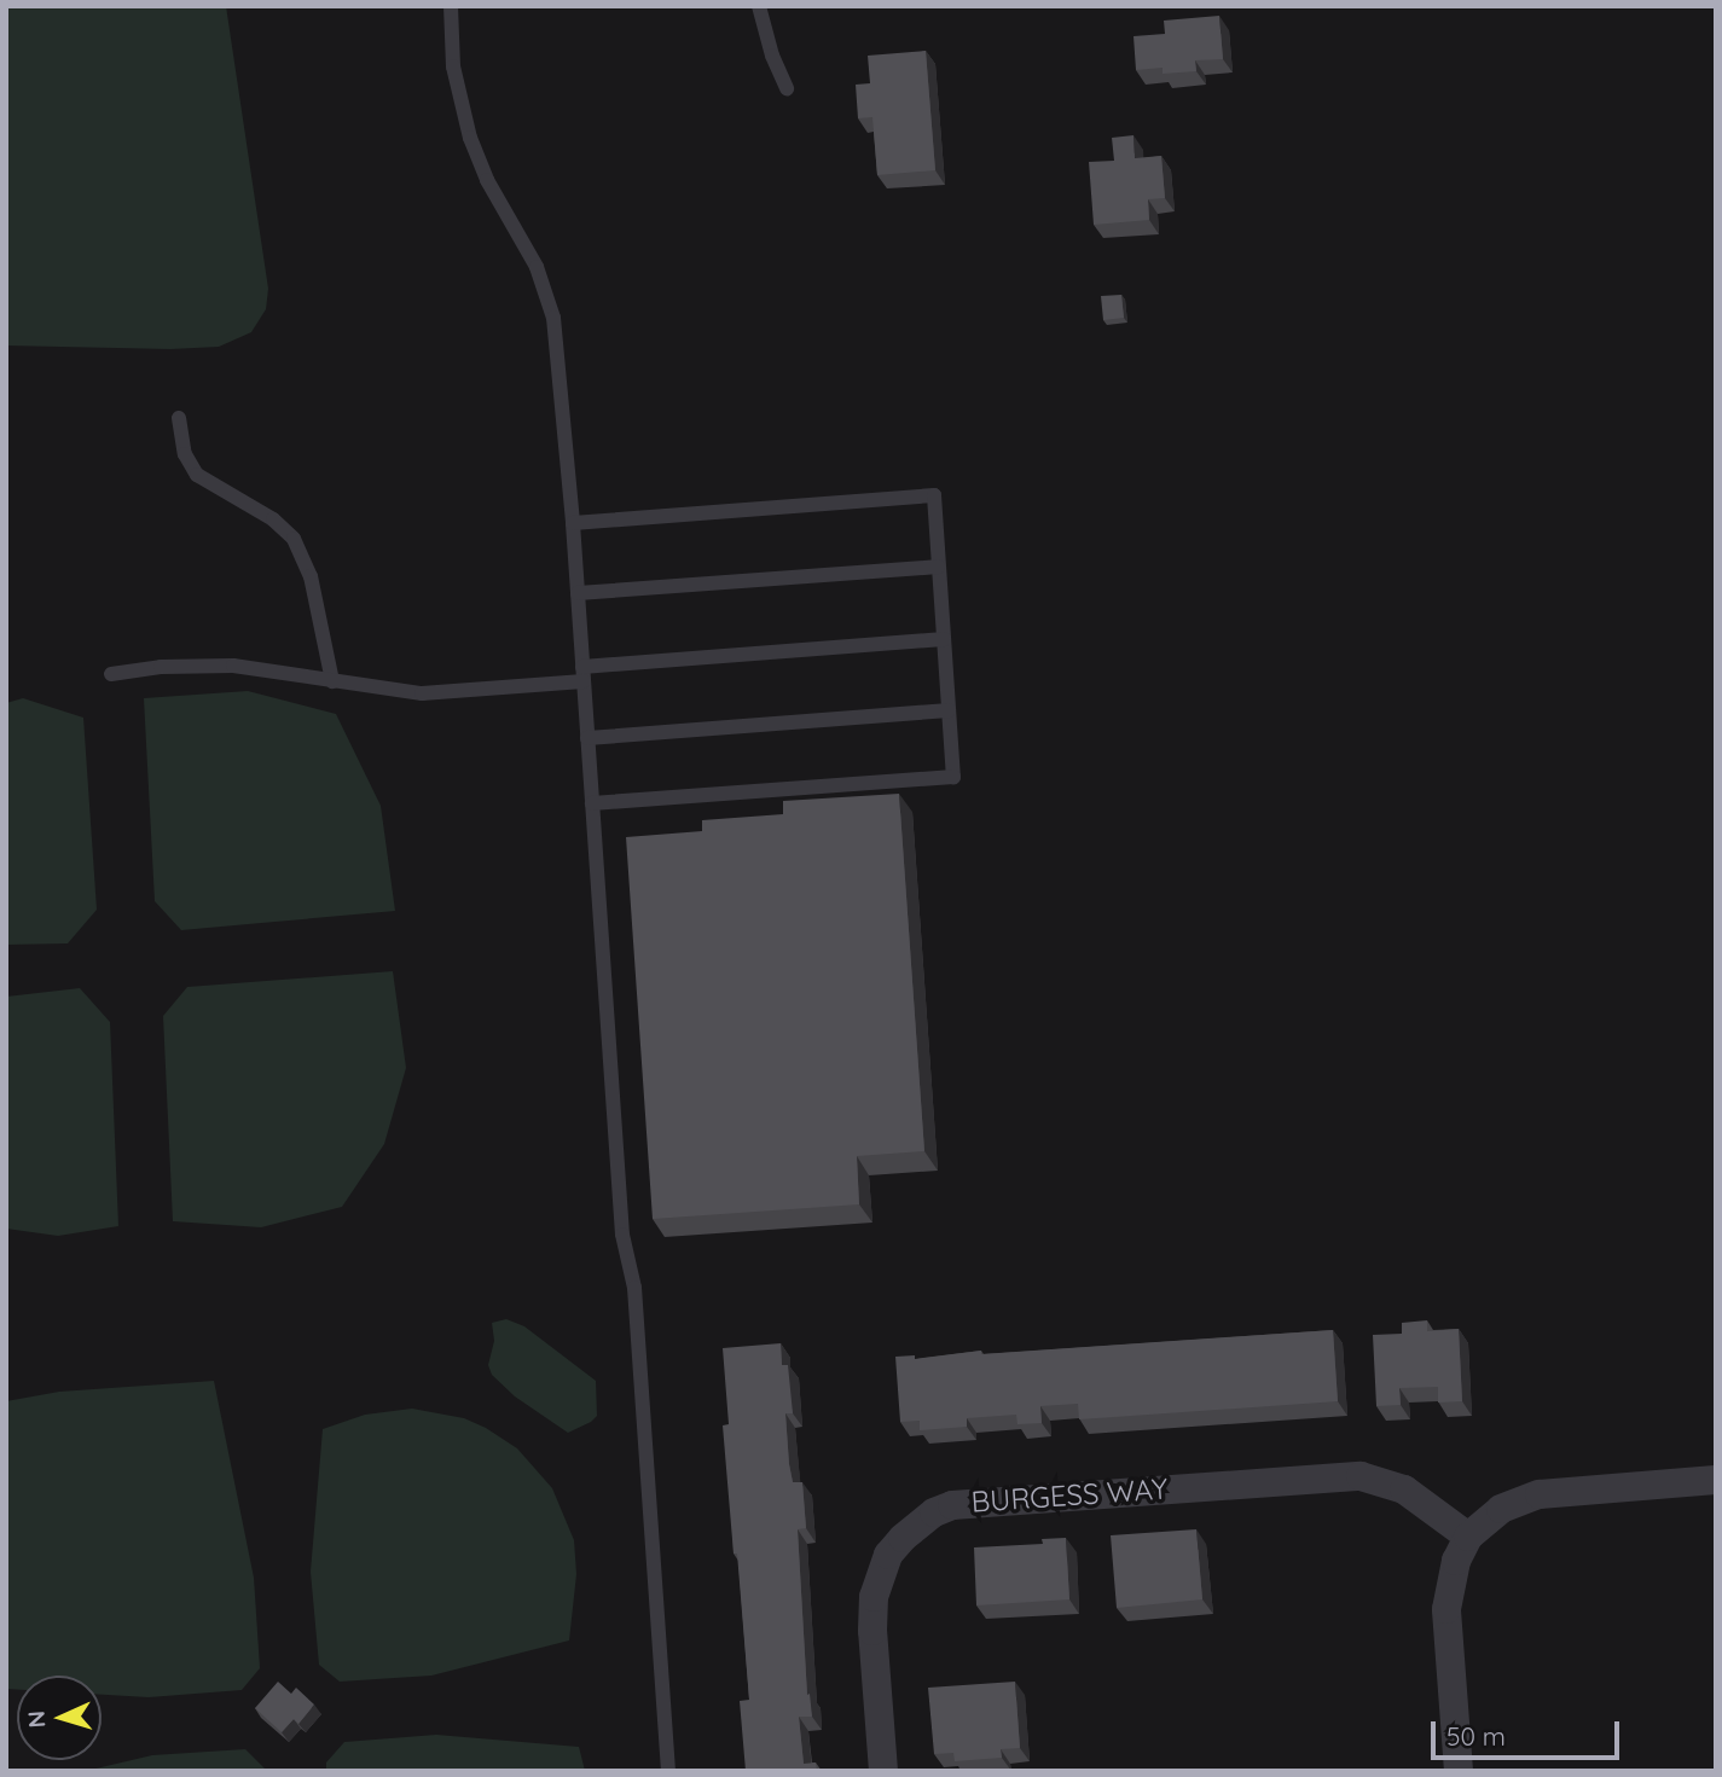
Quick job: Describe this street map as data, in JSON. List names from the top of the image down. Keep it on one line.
{"streets":{"street":["BURGESS WAY"]},"scale_bar":"50 m","north":"left"}
